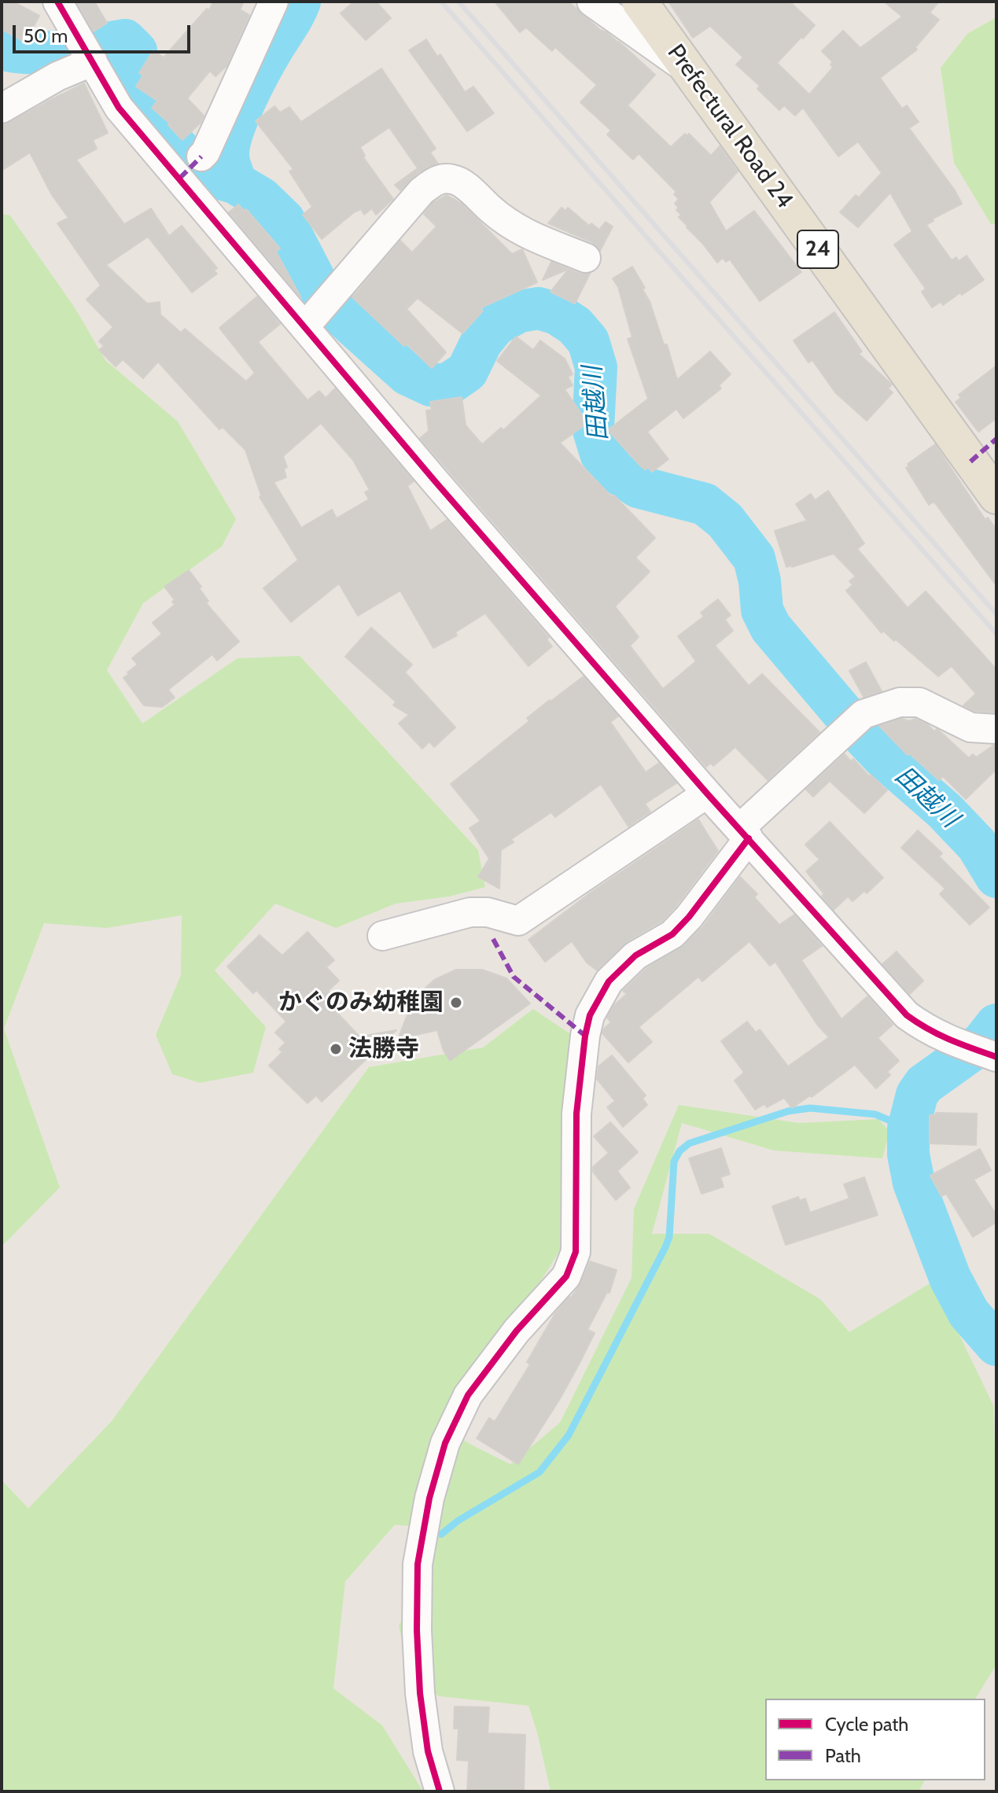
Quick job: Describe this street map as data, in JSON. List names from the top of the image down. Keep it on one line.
{"streets":{"main road":["Prefectural Road 24","24"]},"water":["田越川"],"places":["かぐのみ幼稚園","法勝寺"],"legend":["Cycle path","Path"],"scale_bar":"50 m"}
